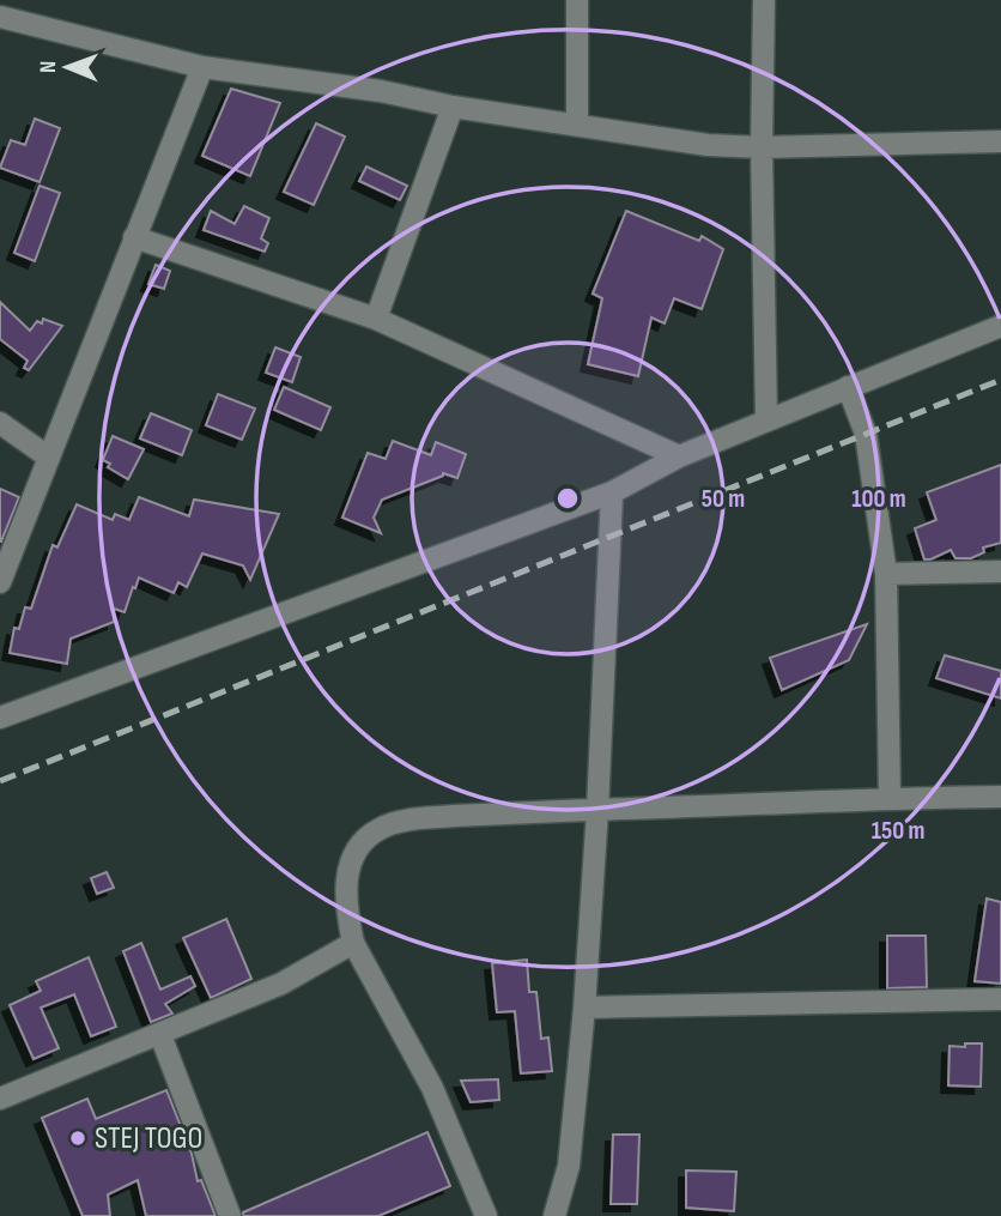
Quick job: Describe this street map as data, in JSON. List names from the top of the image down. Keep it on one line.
{"places":["STEJ TOGO"],"north":"left","rings":["50 m","100 m","150 m"]}
